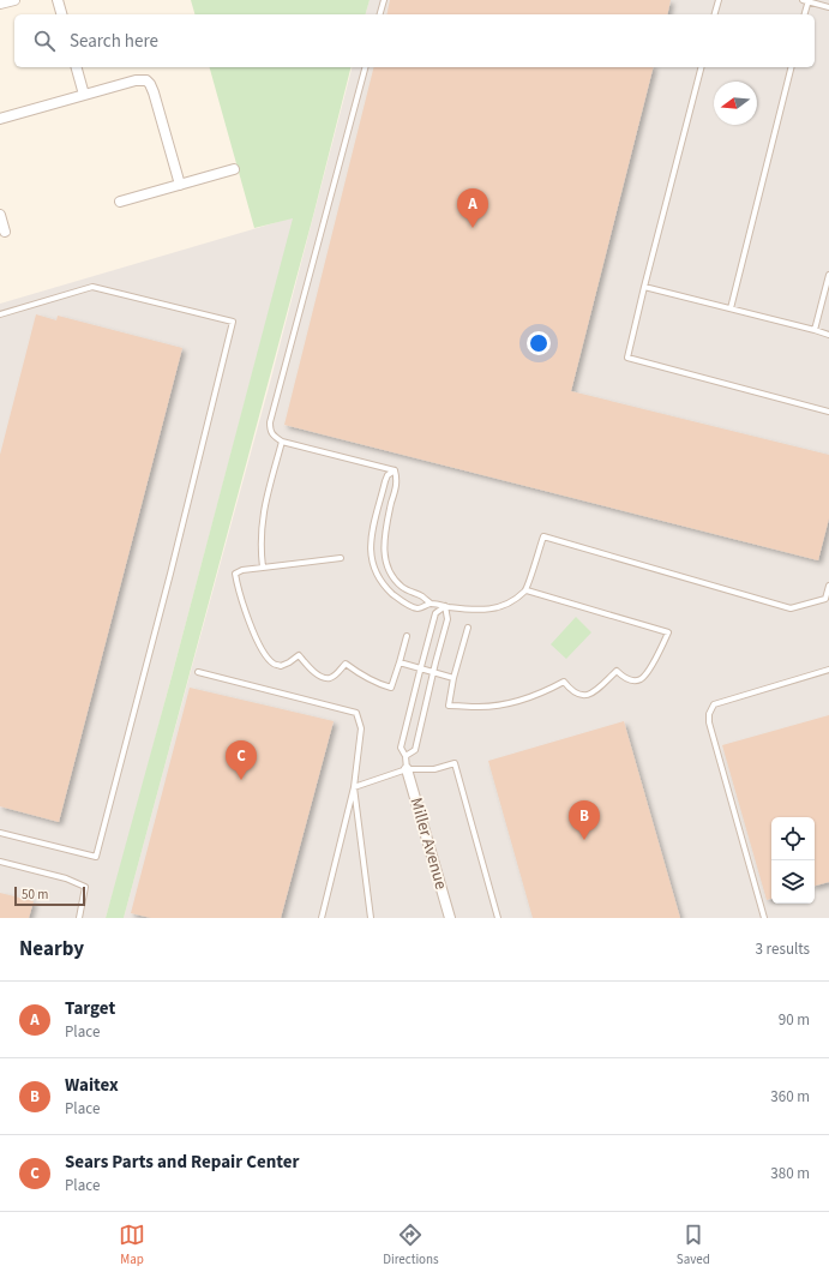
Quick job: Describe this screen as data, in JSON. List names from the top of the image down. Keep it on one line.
{"streets":{"street":["Miller Avenue"]},"scale_bar":"50 m","north":"left","page":{"search":"Search here","pins":["A","C","B"],"scale":"50 m","heading":["Nearby","3 results"],"list":[{"mark":"A","name":"Target","note":"Place","value":"90 m"},{"mark":"B","name":"Waitex","note":"Place","value":"360 m"},{"mark":"C","name":"Sears Parts and Repair Center","note":"Place","value":"380 m"}],"nav":["Map","Directions","Saved"]}}
